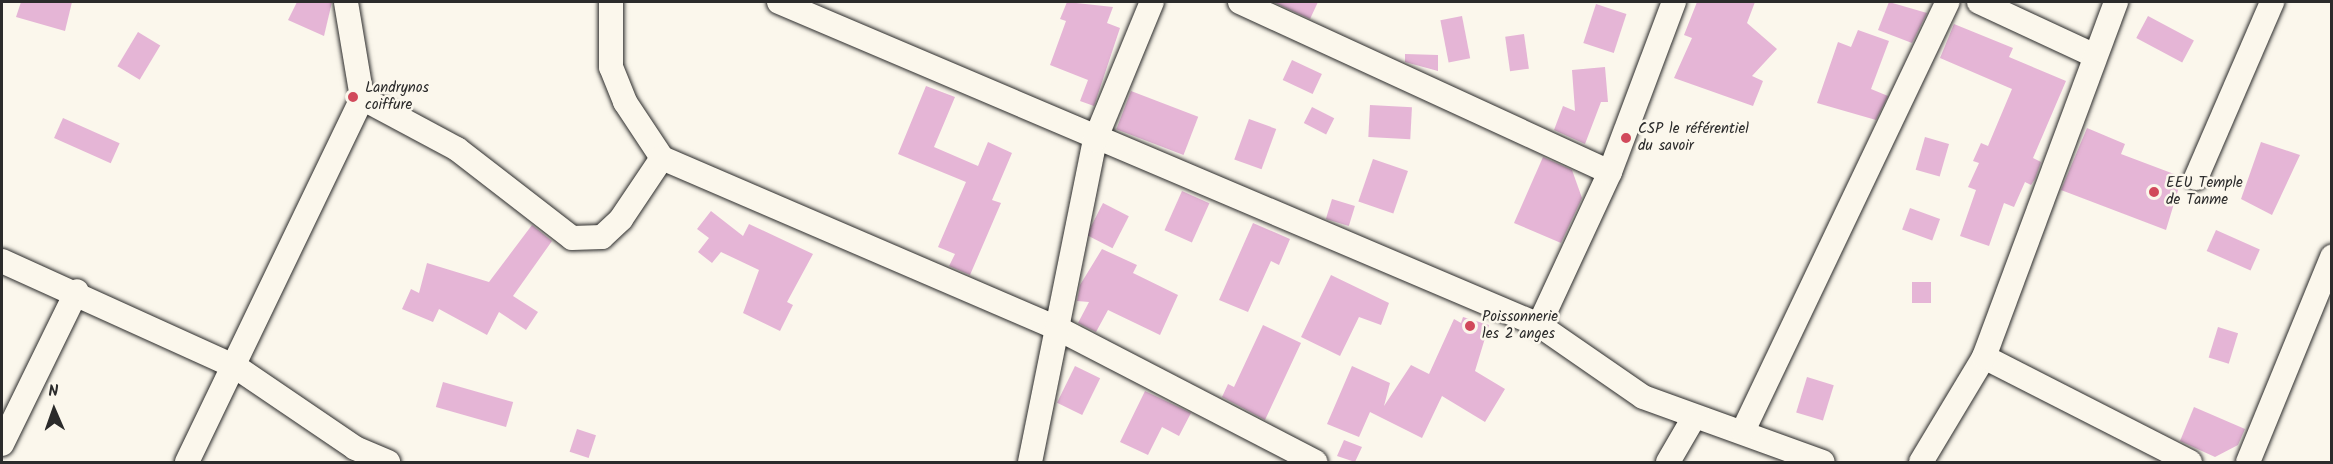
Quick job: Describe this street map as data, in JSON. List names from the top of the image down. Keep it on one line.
{"places":["Landrynos coiffure","CSP le référentiel du savoir","EEU Temple de Tanme","Poissonnerie les 2 anges"],"north":"top"}
